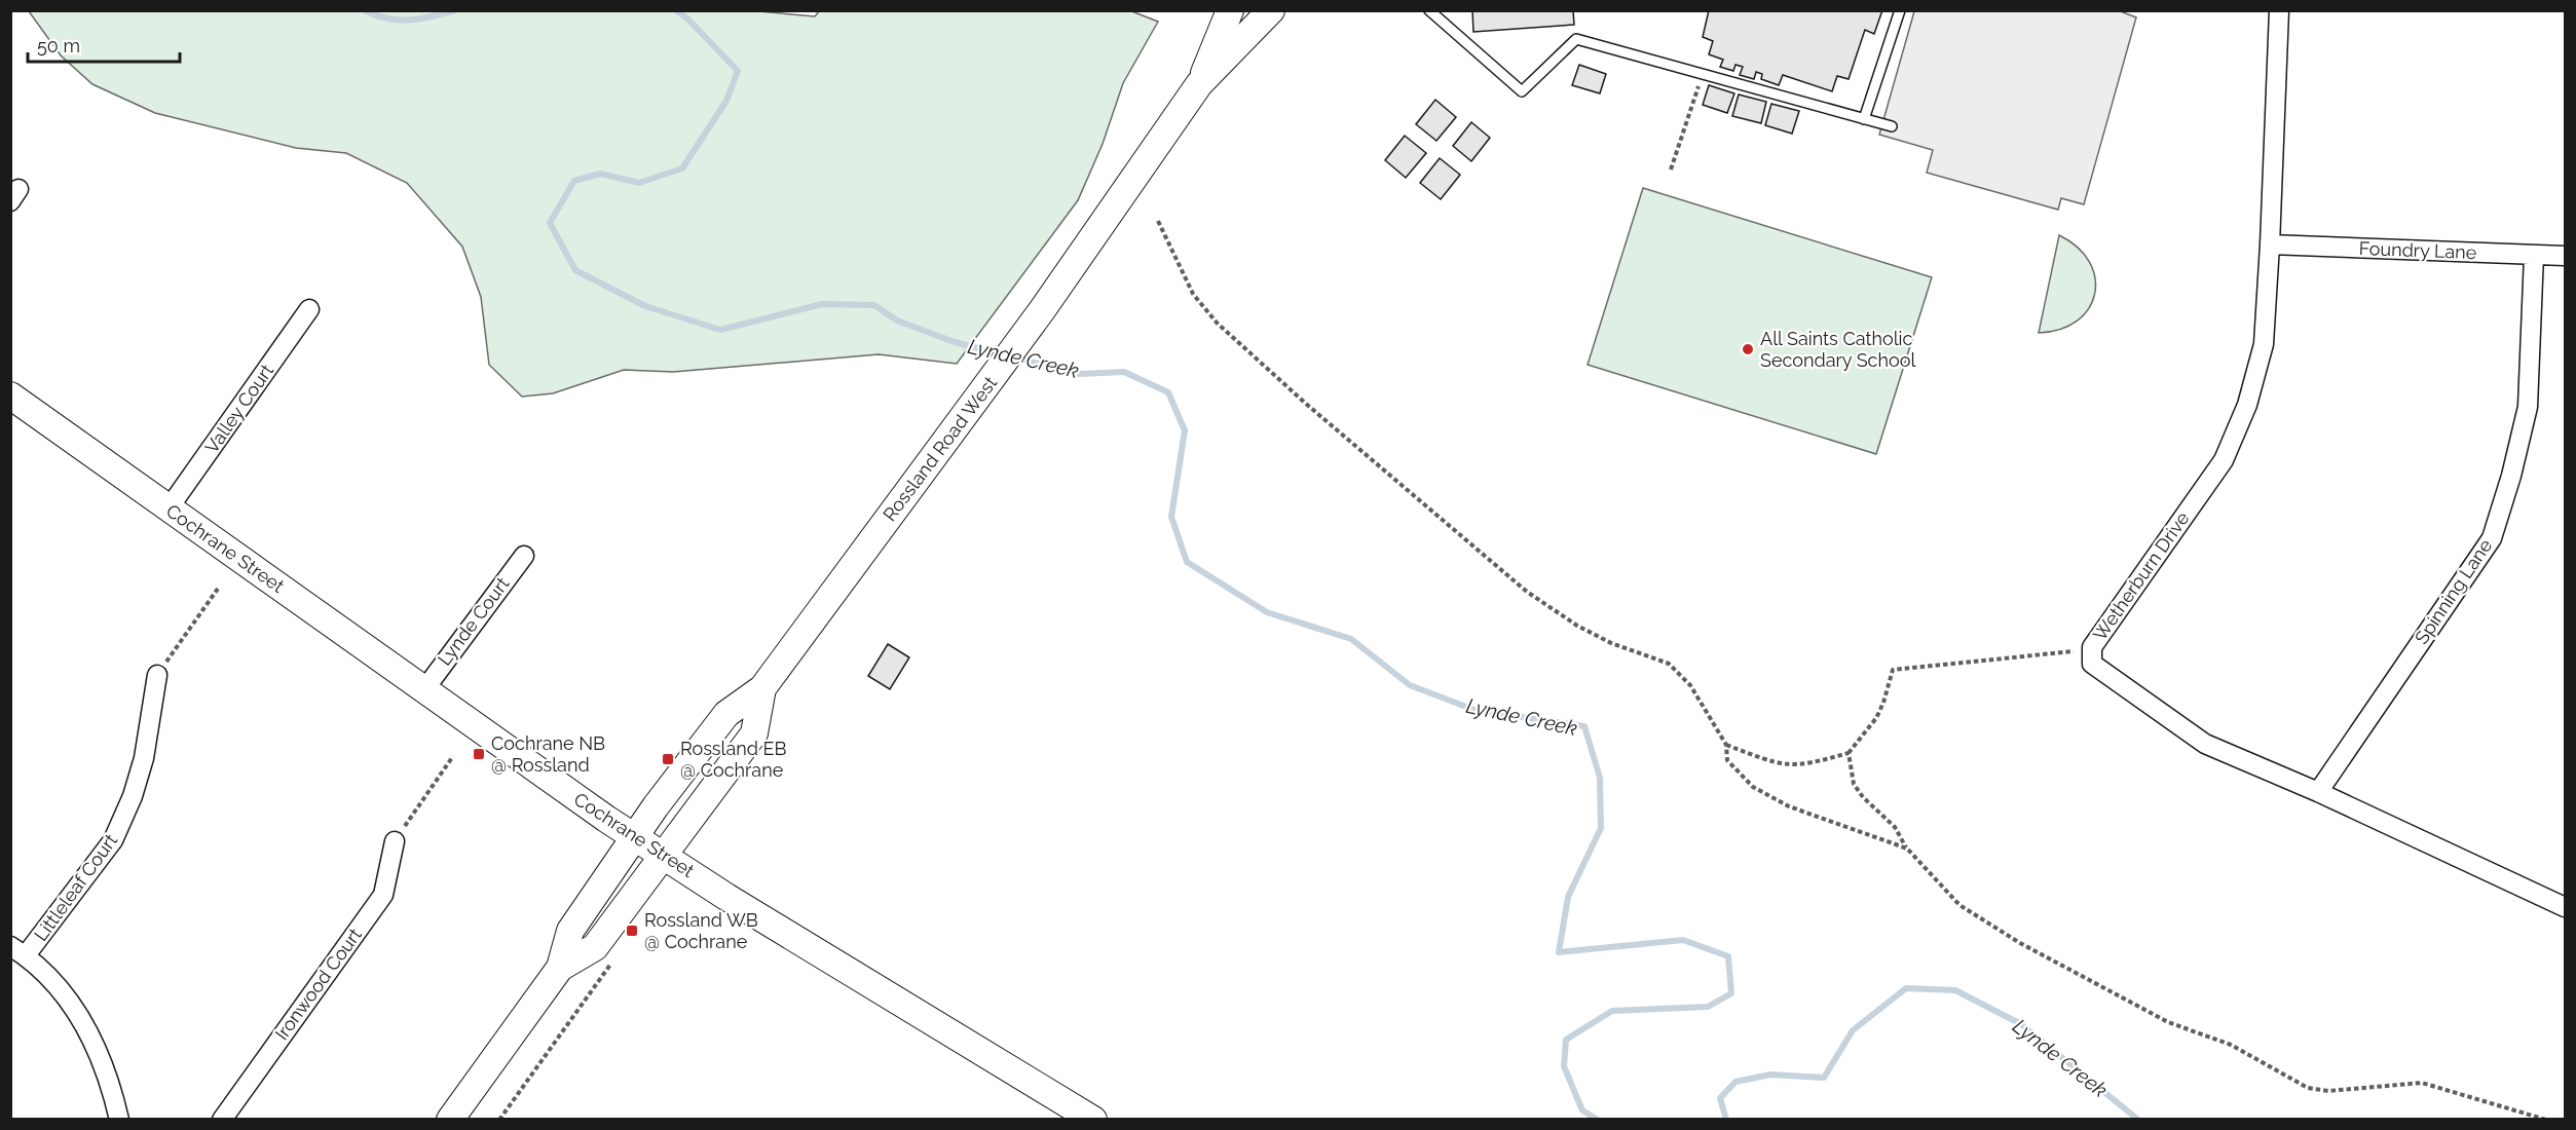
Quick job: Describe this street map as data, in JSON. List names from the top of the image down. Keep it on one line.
{"streets":{"main road":["Rossland Road West","Cochrane Street"],"street":["Foundry Lane","Valley Court","Wetherburn Drive","Spinning Lane","Lynde Court","Littleleaf Court","Ironwood Court"]},"crossings":[["Foundry Lane","Wetherburn Drive"],["Foundry Lane","Spinning Lane"],["Valley Court","Cochrane Street"],["Rossland Road West","Cochrane Street"],["Cochrane Street","Lynde Court"],["Wetherburn Drive","Spinning Lane"]],"water":["Lynde Creek"],"places":{"other":["All Saints Catholic Secondary School"],"transit":["Cochrane NB @ Rossland","Rossland EB @ Cochrane","Rossland WB @ Cochrane"]},"scale_bar":"50 m"}
